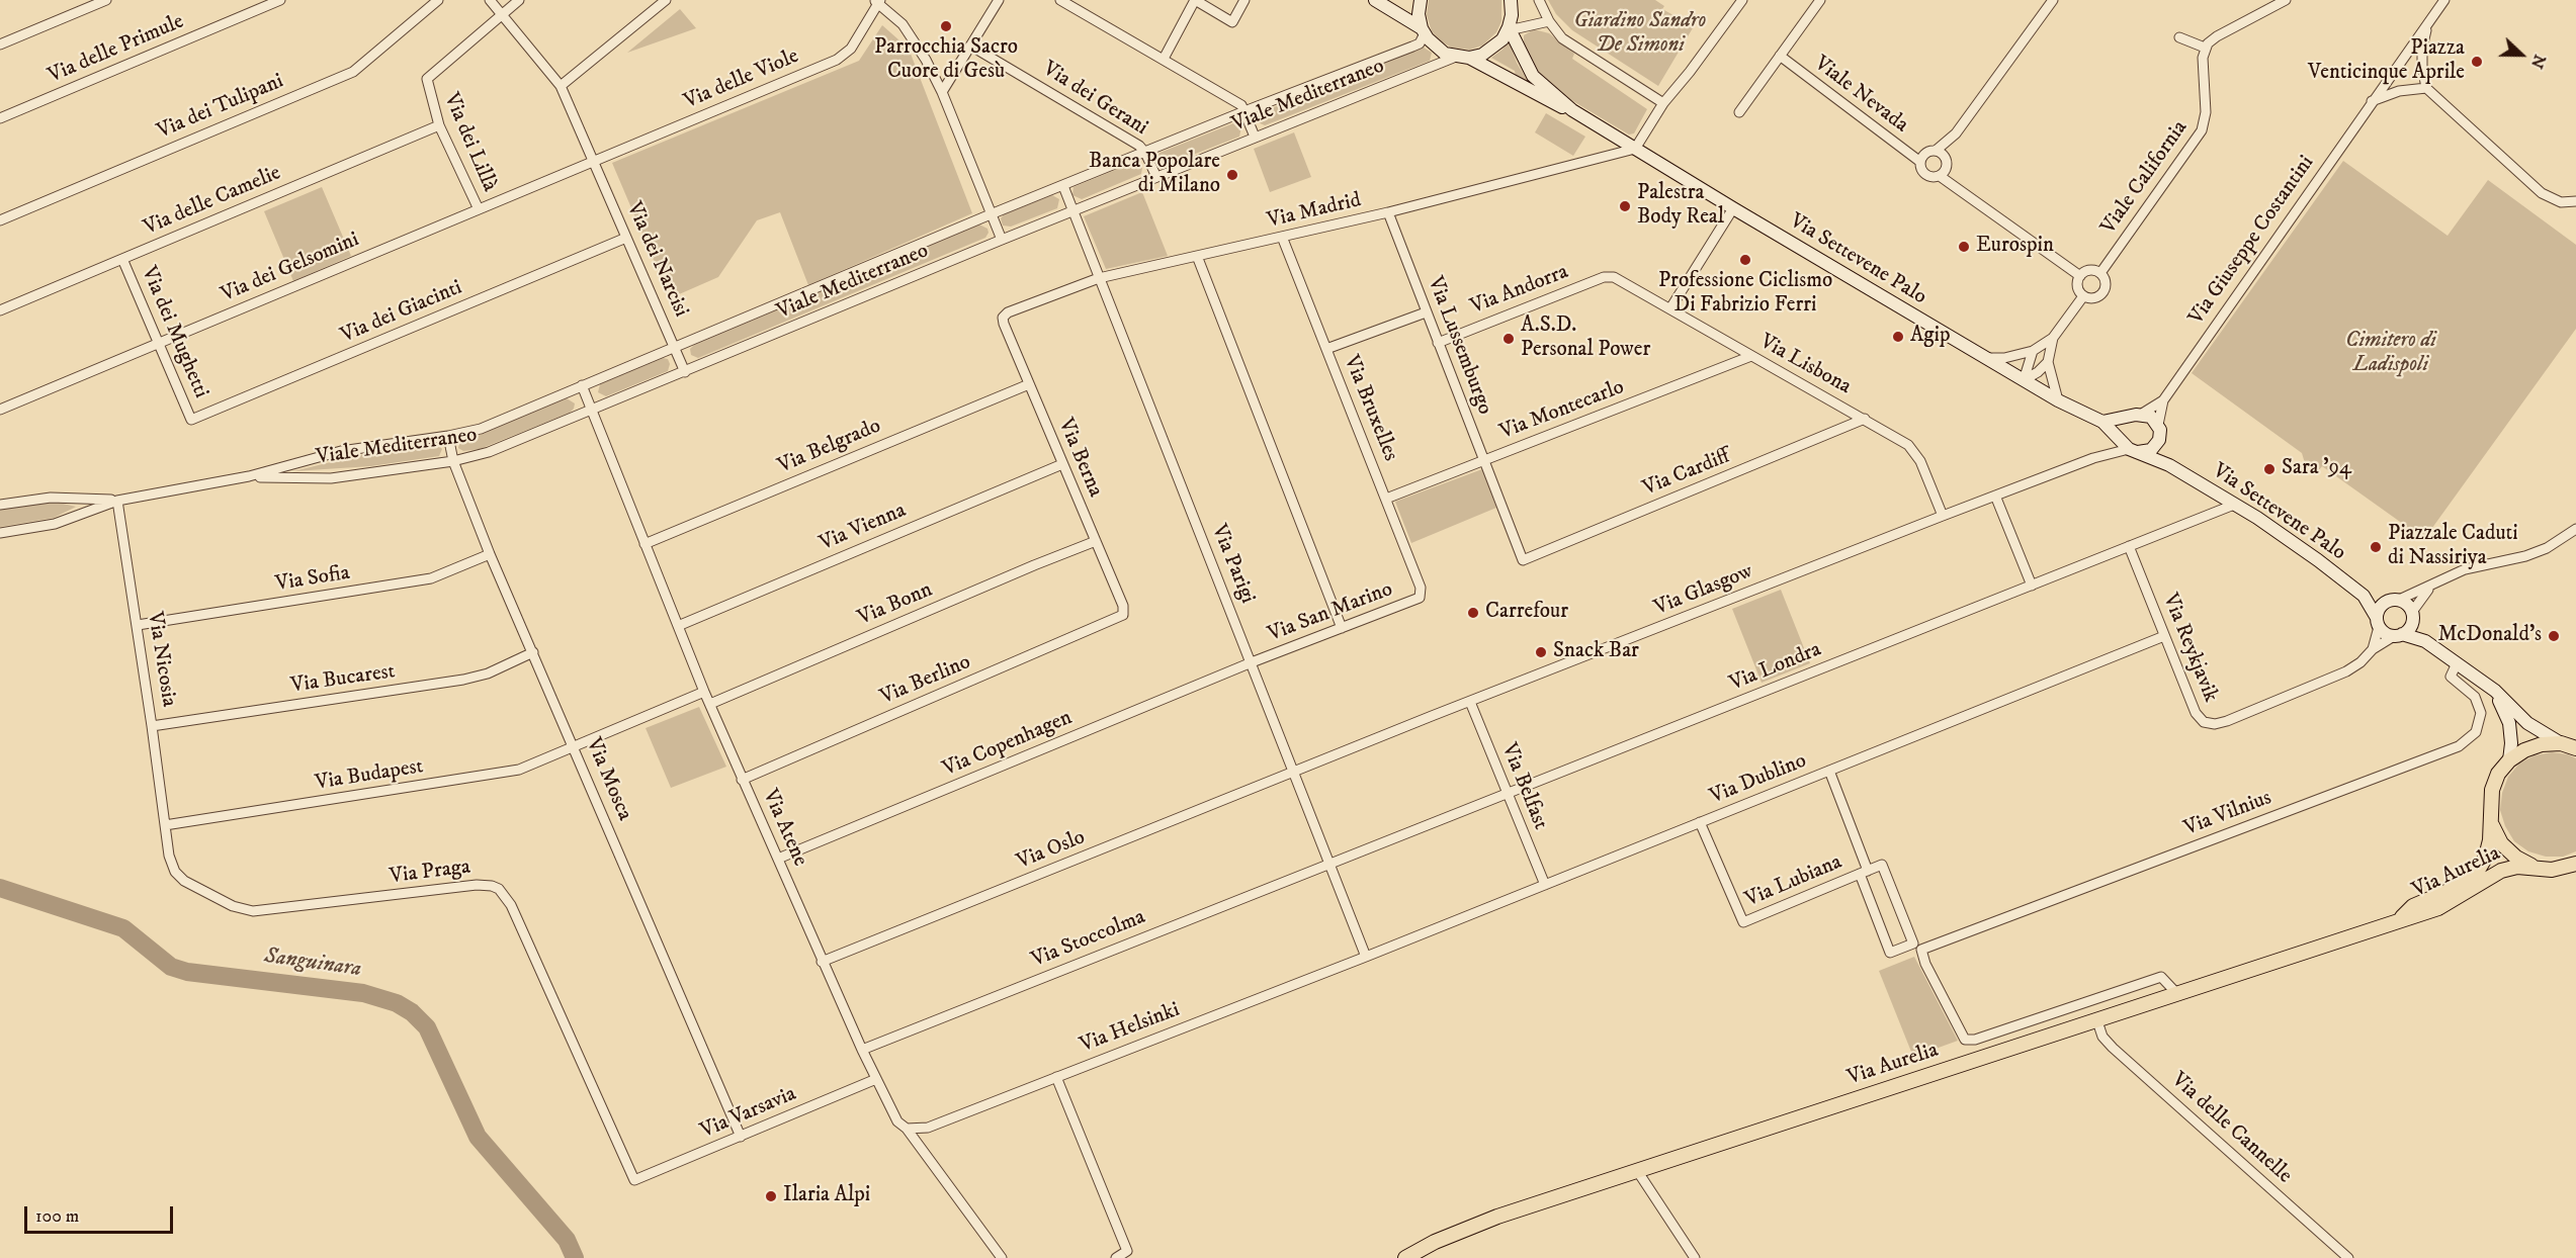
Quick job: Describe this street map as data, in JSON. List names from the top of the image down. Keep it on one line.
{"streets":{"main road":["Via Aurelia"],"street":["Via delle Primule","Via delle Viole","Viale Nevada","Viale Mediterraneo","Via dei Gerani","Via dei Tulipani","Via dei Lillà","Viale California","Via delle Camelie","Via Madrid","Via Giuseppe Costantini","Via dei Narcisi","Via Settevene Palo","Via dei Gelsomini","Via Andorra","Via dei Giacinti","Via dei Mughetti","Via Lussemburgo","Via Lisbona","Via Bruxelles","Via Montecarlo","Via Belgrado","Via Berna","Via Cardiff","Via Vienna","Via Parigi","Via Sofia","Via Glasgow","Via Bonn","Via San Marino","Via Reykjavik","Via Nicosia","Via Londra","Via Bucarest","Via Berlino","Via Copenhagen","Via Budapest","Via Mosca","Via Dublino","Via Belfast","Via Vilnius","Via Atene","Via Oslo","Via Praga","Via Lubiana","Via Stoccolma","Via Helsinki","Via Varsavia","Via delle Cannelle"]},"crossings":[["Via delle Viole","Via dei Narcisi"],["Via delle Viole","Via dei Gelsomini"],["Viale Mediterraneo","Via dei Gerani"],["Viale Mediterraneo","Via dei Narcisi"],["Viale Mediterraneo","Via Parigi"],["Viale Mediterraneo","Via Nicosia"],["Viale Mediterraneo","Via Mosca"],["Viale Mediterraneo","Via Atene"],["Via dei Lillà","Via delle Camelie"],["Via dei Lillà","Via dei Narcisi"],["Via dei Lillà","Via dei Gelsomini"],["Via delle Camelie","Via dei Mughetti"],["Via Madrid","Via Settevene Palo"],["Via Madrid","Via Lussemburgo"],["Via Madrid","Via Bruxelles"],["Via Madrid","Via Berna"],["Via Madrid","Via Parigi"],["Via dei Narcisi","Via dei Gelsomini"],["Via dei Narcisi","Via dei Giacinti"],["Via Settevene Palo","Via Glasgow"],["Via Settevene Palo","Via Reykjavik"],["Via Settevene Palo","Via Londra"],["Via Settevene Palo","Via Vilnius"],["Via dei Gelsomini","Via dei Mughetti"],["Via Andorra","Via Lussemburgo"],["Via Andorra","Via Lisbona"],["Via dei Giacinti","Via dei Mughetti"],["Via Lussemburgo","Via Montecarlo"],["Via Lussemburgo","Via Cardiff"],["Via Lisbona","Via Montecarlo"],["Via Lisbona","Via Cardiff"],["Via Lisbona","Via Glasgow"],["Via Bruxelles","Via Montecarlo"],["Via Bruxelles","Via San Marino"],["Via Belgrado","Via Berna"],["Via Belgrado","Via Atene"],["Via Berna","Via Vienna"],["Via Berna","Via Bonn"],["Via Berna","Via Berlino"],["Via Vienna","Via Atene"],["Via Parigi","Via Glasgow"],["Via Parigi","Via San Marino"],["Via Parigi","Via Londra"],["Via Parigi","Via Copenhagen"],["Via Parigi","Via Dublino"],["Via Parigi","Via Oslo"],["Via Parigi","Via Stoccolma"],["Via Parigi","Via Helsinki"],["Via Sofia","Via Nicosia"],["Via Sofia","Via Mosca"],["Via Glasgow","Via Belfast"],["Via Glasgow","Via Oslo"],["Via Bonn","Via Atene"],["Via San Marino","Via Copenhagen"],["Via Reykjavik","Via Londra"],["Via Reykjavik","Via Dublino"],["Via Nicosia","Via Bucarest"],["Via Nicosia","Via Budapest"],["Via Nicosia","Via Praga"],["Via Londra","Via Belfast"],["Via Londra","Via Stoccolma"],["Via Bucarest","Via Mosca"],["Via Berlino","Via Atene"],["Via Copenhagen","Via Atene"],["Via Budapest","Via Mosca"],["Via Budapest","Via Atene"],["Via Budapest","Via Praga"],["Via Mosca","Via Varsavia"],["Via Dublino","Via Belfast"],["Via Dublino","Via Lubiana"],["Via Dublino","Via Helsinki"],["Via Atene","Via Oslo"],["Via Atene","Via Stoccolma"],["Via Atene","Via Helsinki"],["Via Atene","Via Varsavia"],["Via Praga","Via Varsavia"],["Via Aurelia","Via delle Cannelle"]],"water":["Sanguinara"],"parks":["Giardino Sandro De Simoni","Cimitero di Ladispoli"],"places":["Parrocchia Sacro Cuore di Gesù","Piazza Venticinque Aprile","Banca Popolare di Milano","Palestra Body Real","Eurospin","Professione Ciclismo Di Fabrizio Ferri","Agip","A.S.D. Personal Power","Sara '94","Piazzale Caduti di Nassiriya","Carrefour","McDonald's","Snack Bar","Ilaria Alpi"],"scale_bar":"100 m","north":"right"}
